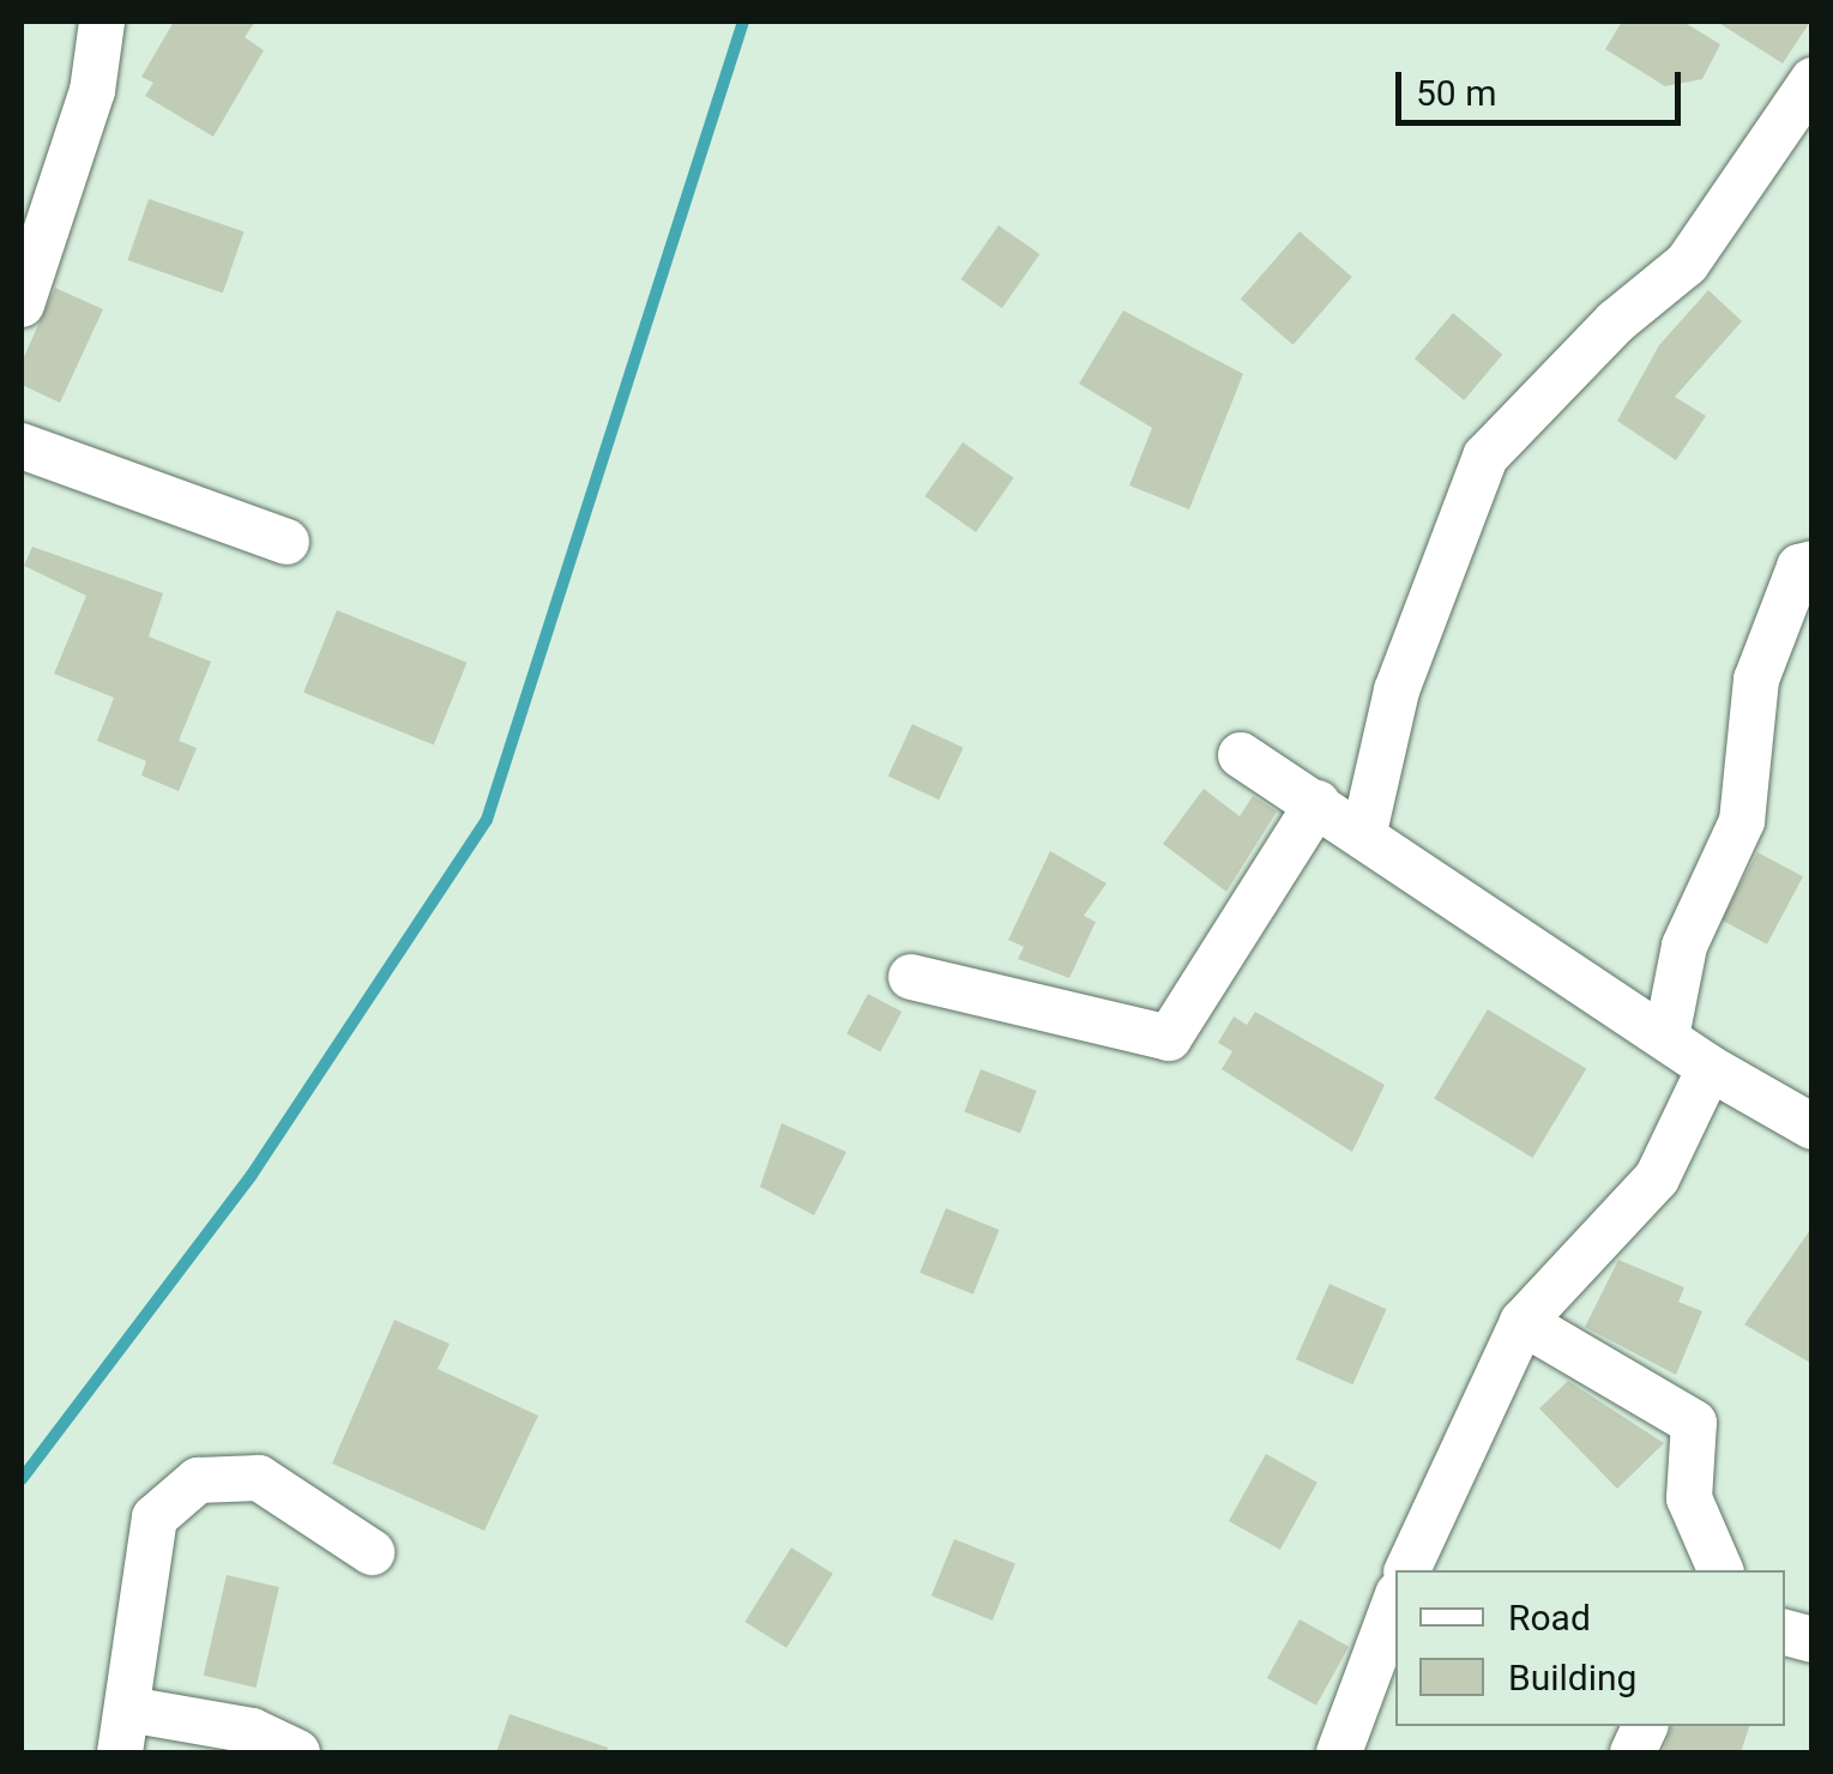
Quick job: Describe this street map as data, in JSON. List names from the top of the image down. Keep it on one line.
{"legend":["Road","Building"],"scale_bar":"50 m"}
